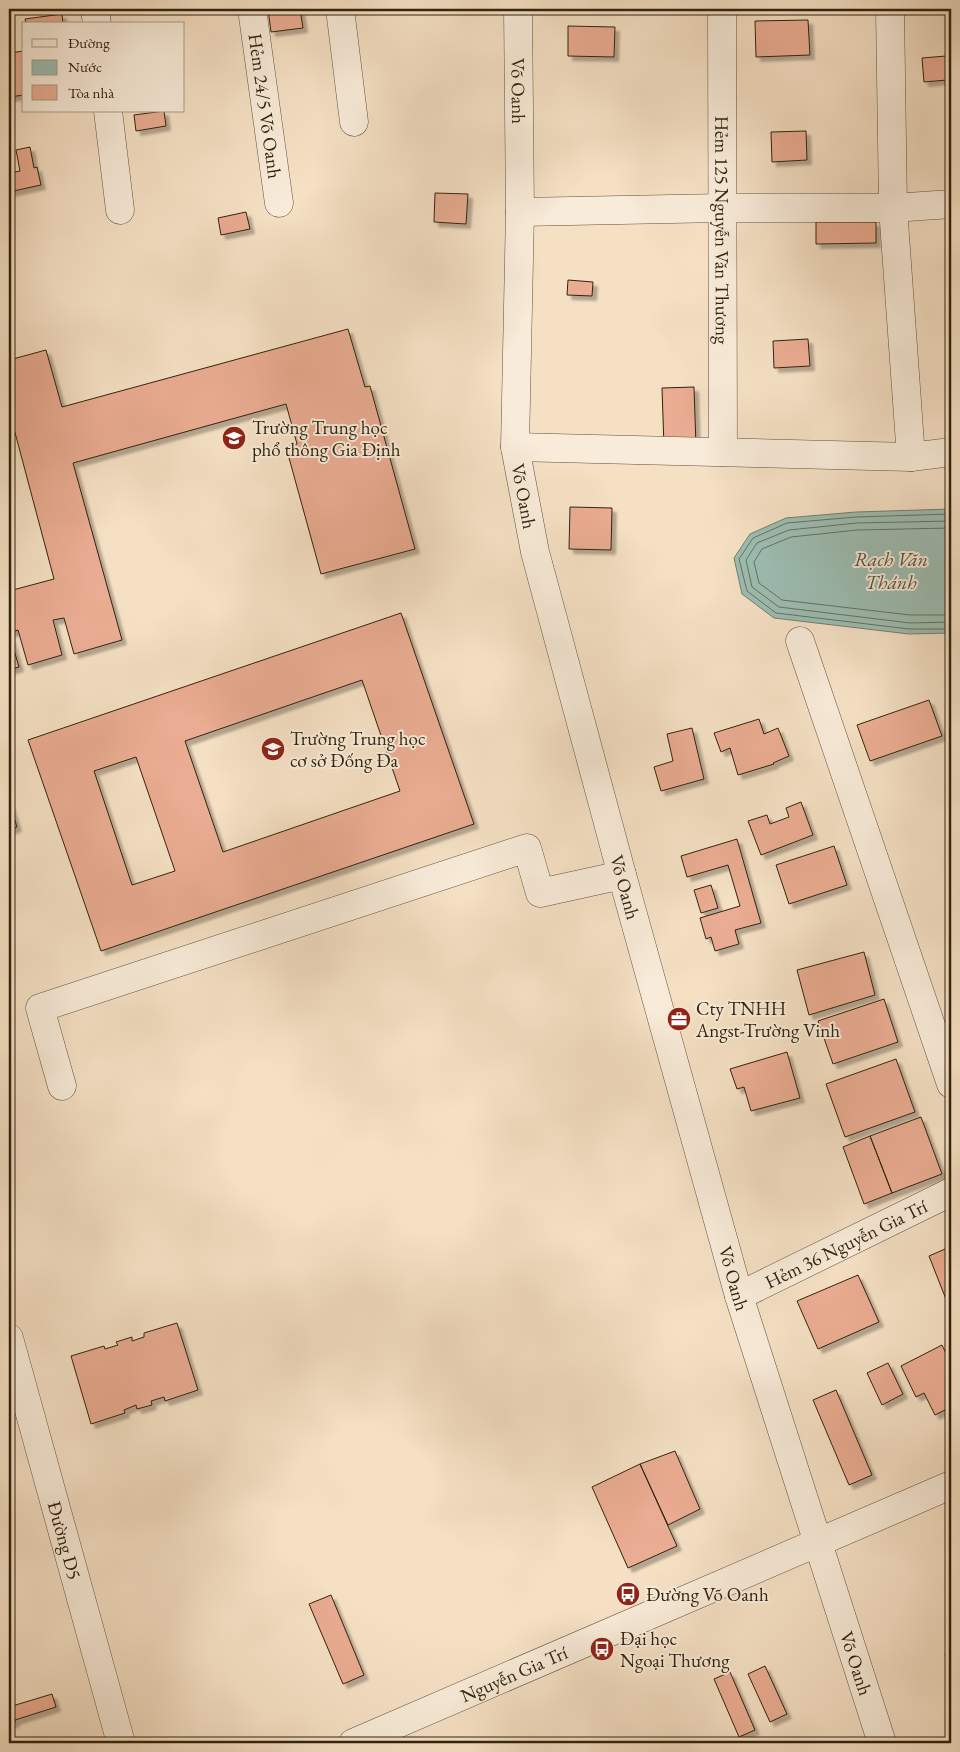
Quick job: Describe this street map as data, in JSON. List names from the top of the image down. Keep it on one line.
{"streets":{"street":["Võ Oanh","Hẻm 24/5 Võ Oanh","Hẻm 125 Nguyễn Văn Thương","Hẻm 36 Nguyễn Gia Trí","Đường D5","Nguyễn Gia Trí"]},"crossings":[["Võ Oanh","Hẻm 36 Nguyễn Gia Trí"],["Võ Oanh","Nguyễn Gia Trí"]],"water":["Rạch Văn Thánh"],"places":{"school or university":["Trường Trung học phổ thông Gia Định","Trường Trung học cơ sở Đống Đa"],"office":["Cty TNHH Angst-Trường Vinh"],"bus stop":["Đường Võ Oanh","Đại học Ngoại Thương"]},"legend":["Đường","Nước","Tòa nhà"]}
